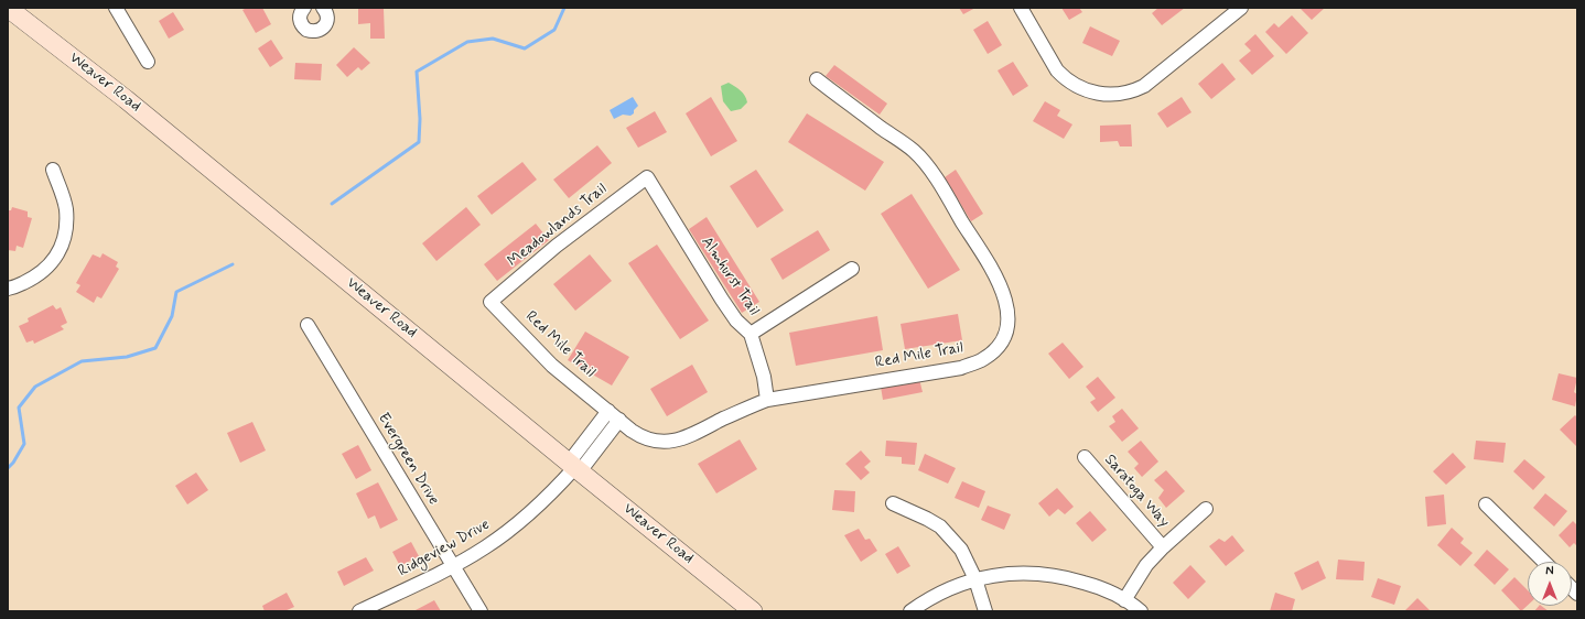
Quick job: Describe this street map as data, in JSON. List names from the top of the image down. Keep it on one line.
{"streets":{"main road":["Weaver Road"],"street":["Meadowlands Trail","Almhurst Trail","Red Mile Trail","Evergreen Drive","Saratoga Way","Ridgeview Drive"]},"crossings":[["Weaver Road","Ridgeview Drive"],["Meadowlands Trail","Almhurst Trail"],["Meadowlands Trail","Red Mile Trail"],["Almhurst Trail","Red Mile Trail"],["Evergreen Drive","Ridgeview Drive"]],"north":"top"}
